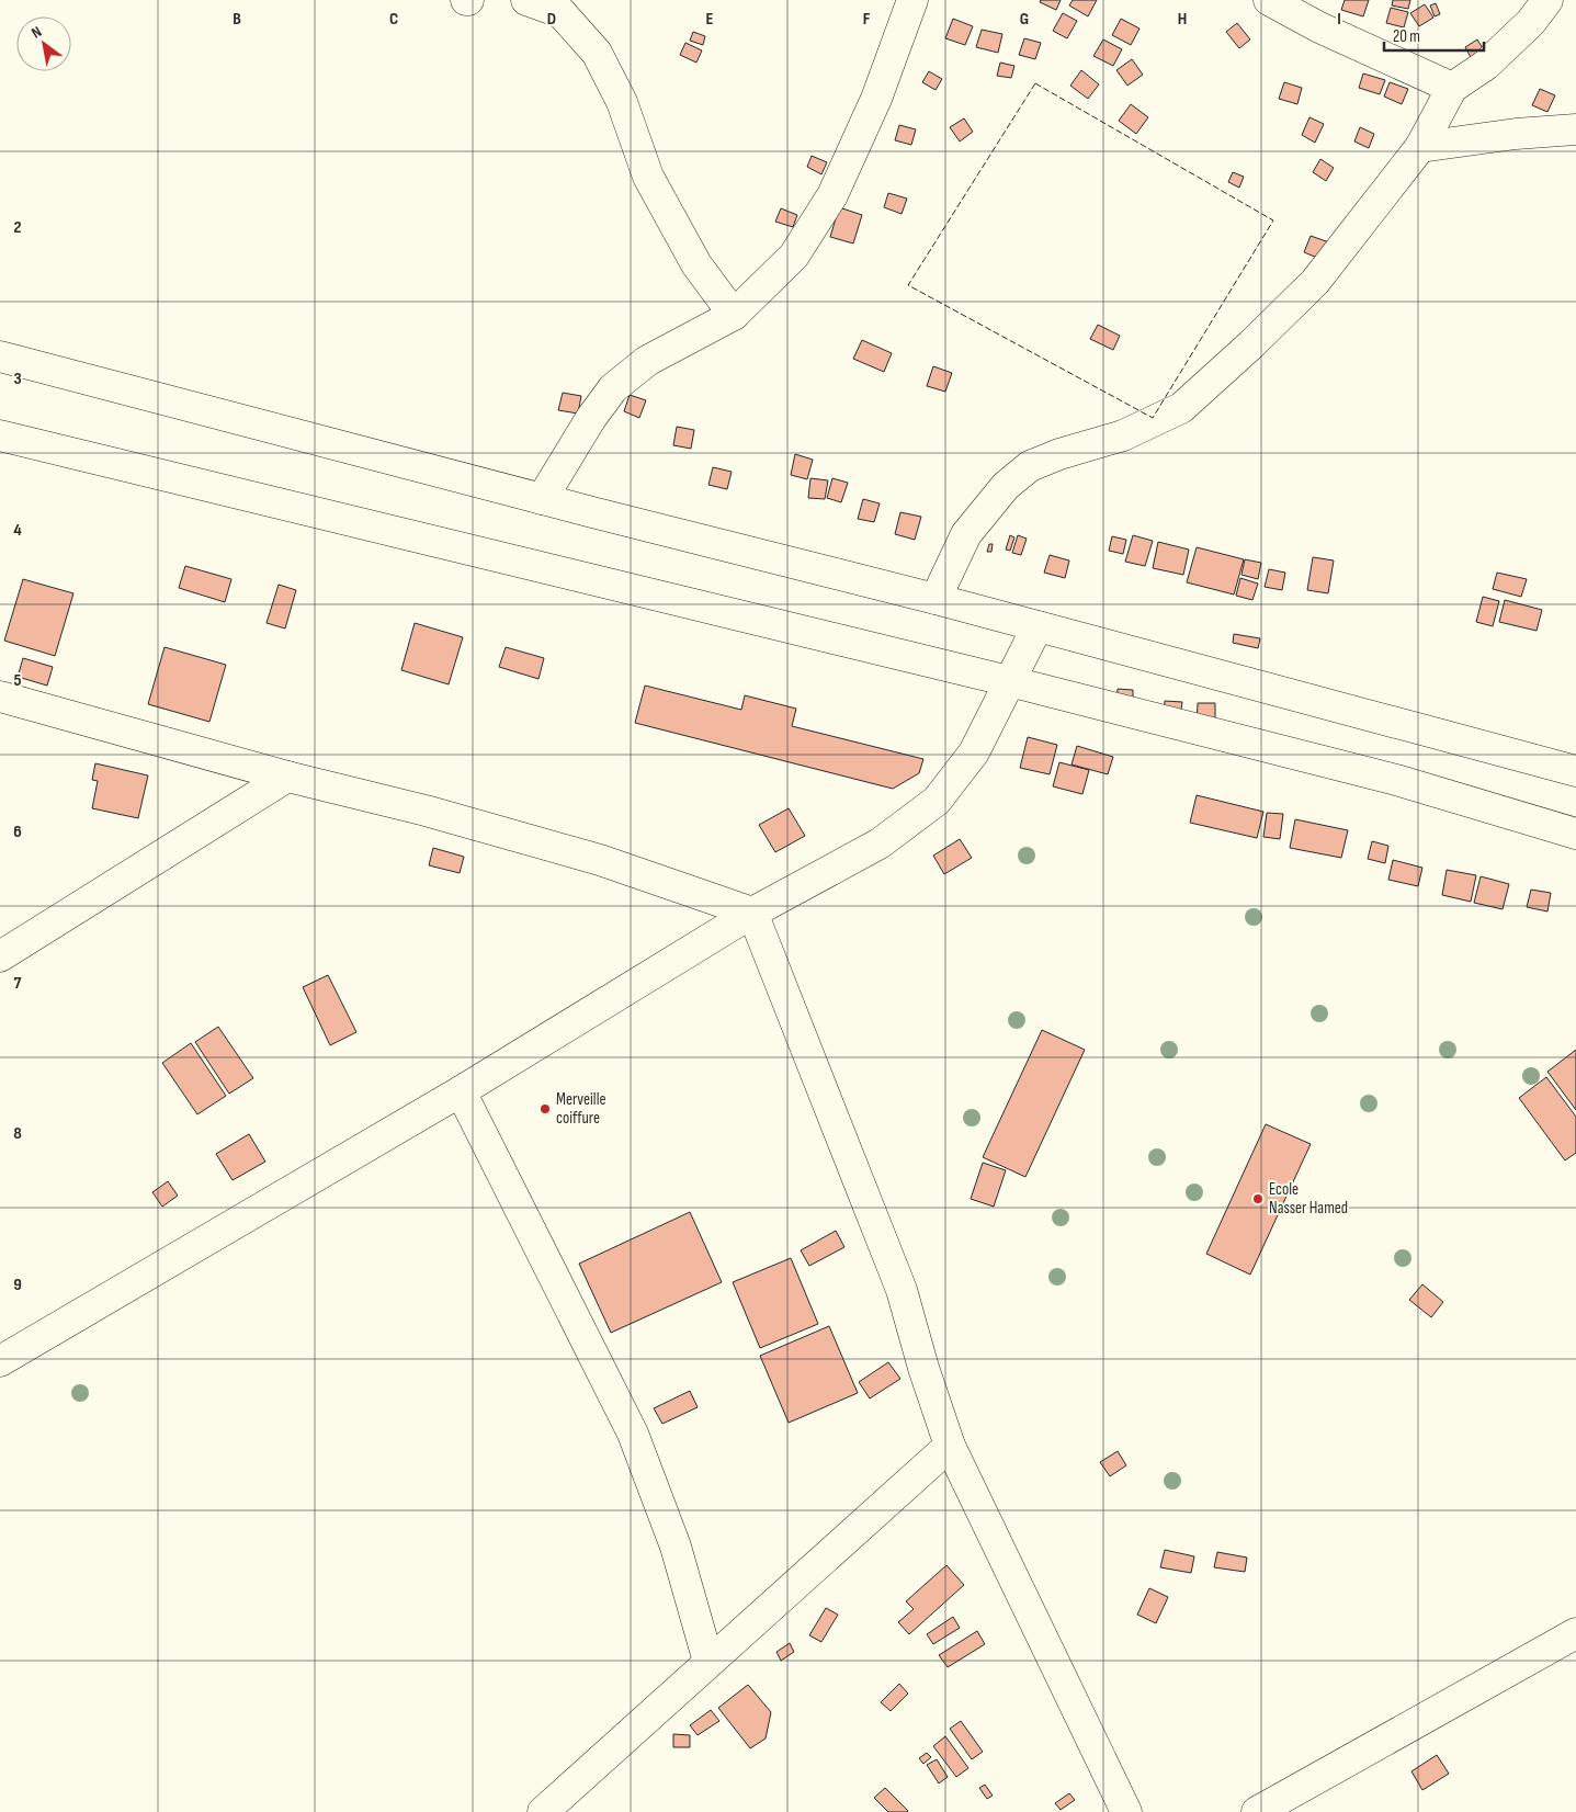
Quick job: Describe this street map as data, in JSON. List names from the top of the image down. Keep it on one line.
{"places":["Merveille coiffure","Ecole Nasser Hamed"],"scale_bar":"20 m","north":"top left","grid":{"columns":["B","C","D","E","F","G","H","I"],"rows":["2","3","4","5","6","7","8","9"]}}
